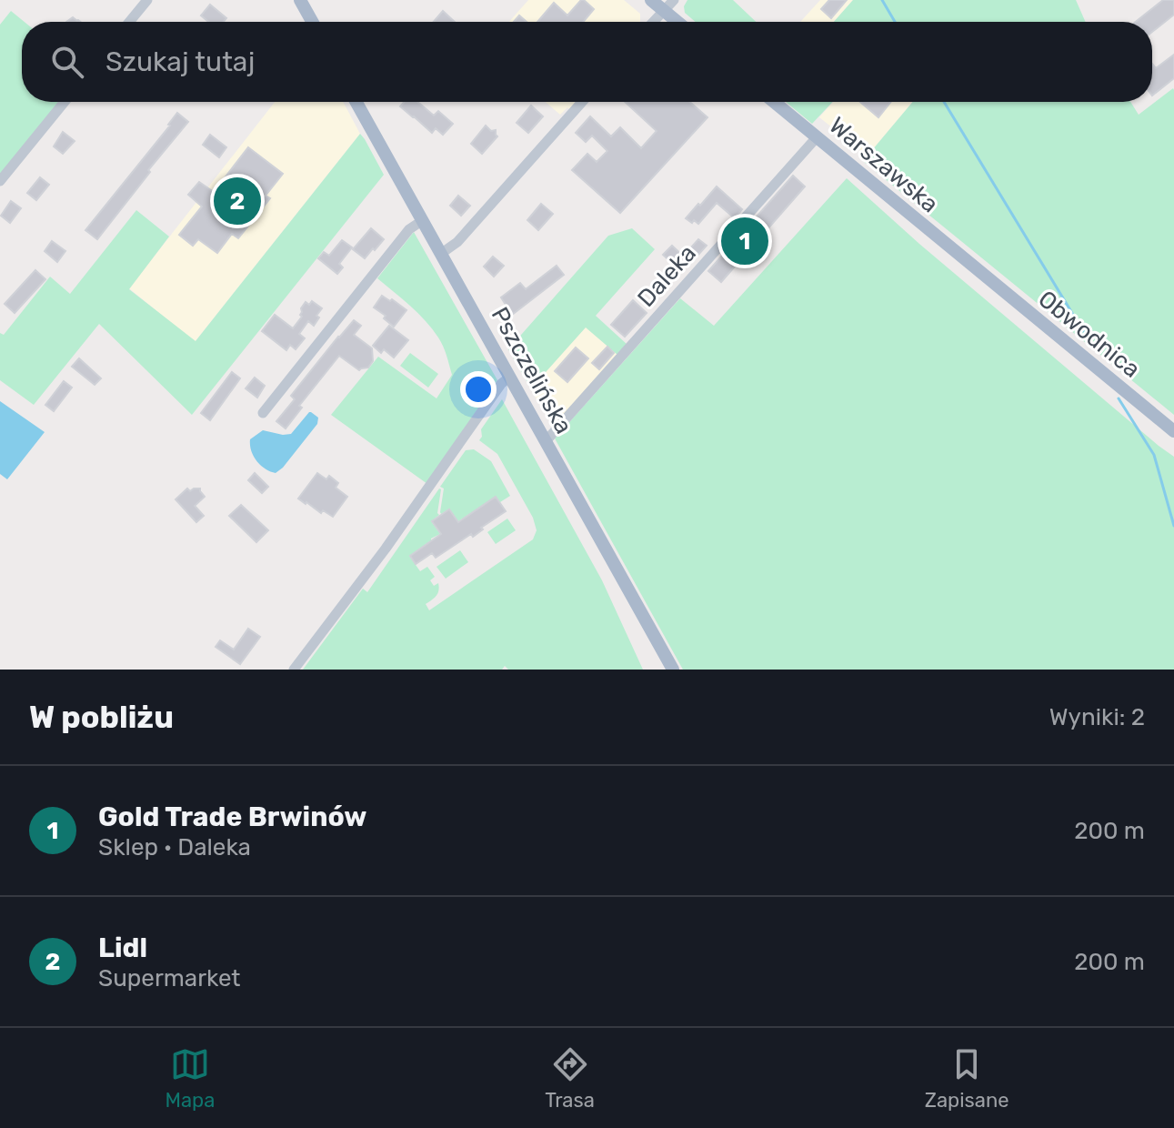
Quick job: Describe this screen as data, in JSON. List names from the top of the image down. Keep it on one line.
{"streets":{"main road":["Warszawska","Obwodnica","Pszczelińska"],"street":["Daleka"]},"crossings":[["Warszawska","Daleka"],["Warszawska","Obwodnica"],["Daleka","Pszczelińska"]],"page":{"search":"Szukaj tutaj","pins":["2","1"],"heading":["W pobliżu","Wyniki: 2"],"list":[{"mark":"1","name":"Gold Trade Brwinów","note":"Sklep · Daleka","value":"200 m"},{"mark":"2","name":"Lidl","note":"Supermarket","value":"200 m"}],"nav":["Mapa","Trasa","Zapisane"]}}
